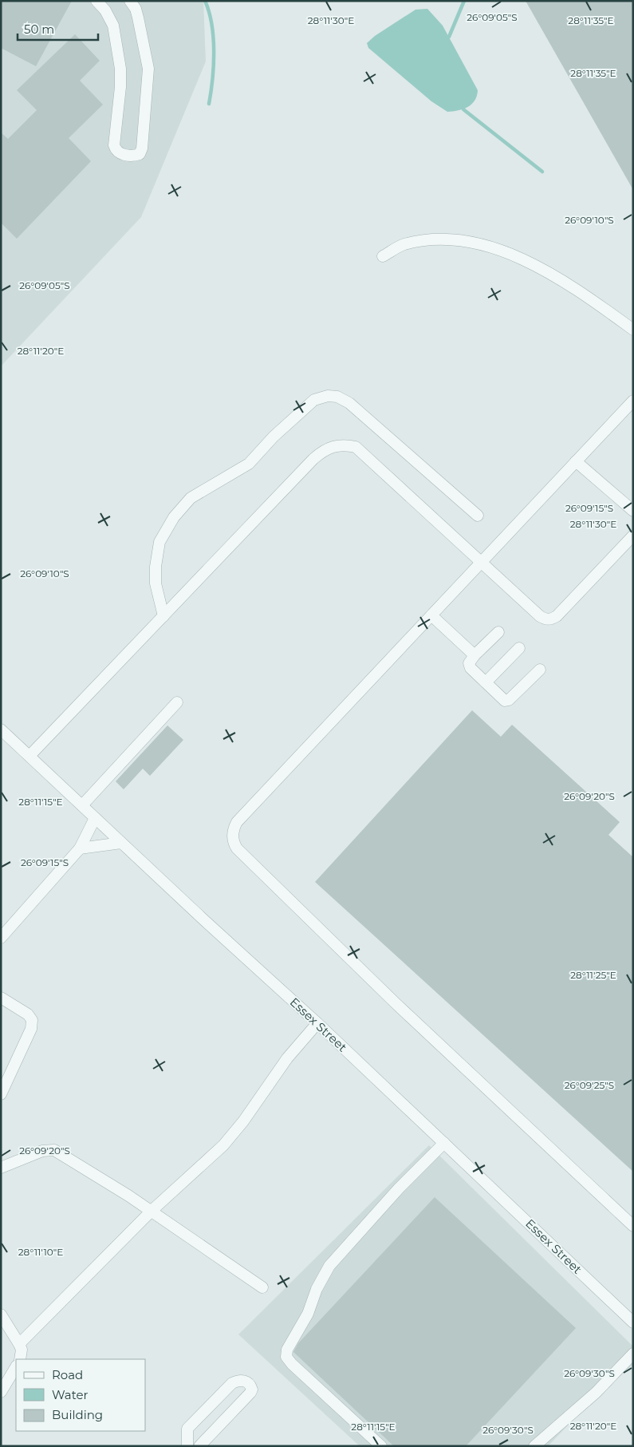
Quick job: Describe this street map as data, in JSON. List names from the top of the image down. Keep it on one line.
{"streets":{"street":["Essex Street"]},"legend":["Road","Water","Building"],"scale_bar":"50 m","coordinates":["26°09'05\"S","28°11'35\"E","28°11'30\"E","26°09'10\"S","28°11'20\"E","26°09'15\"S","26°09'20\"S","28°11'15\"E","28°11'25\"E","26°09'25\"S","28°11'10\"E","26°09'30\"S"]}
